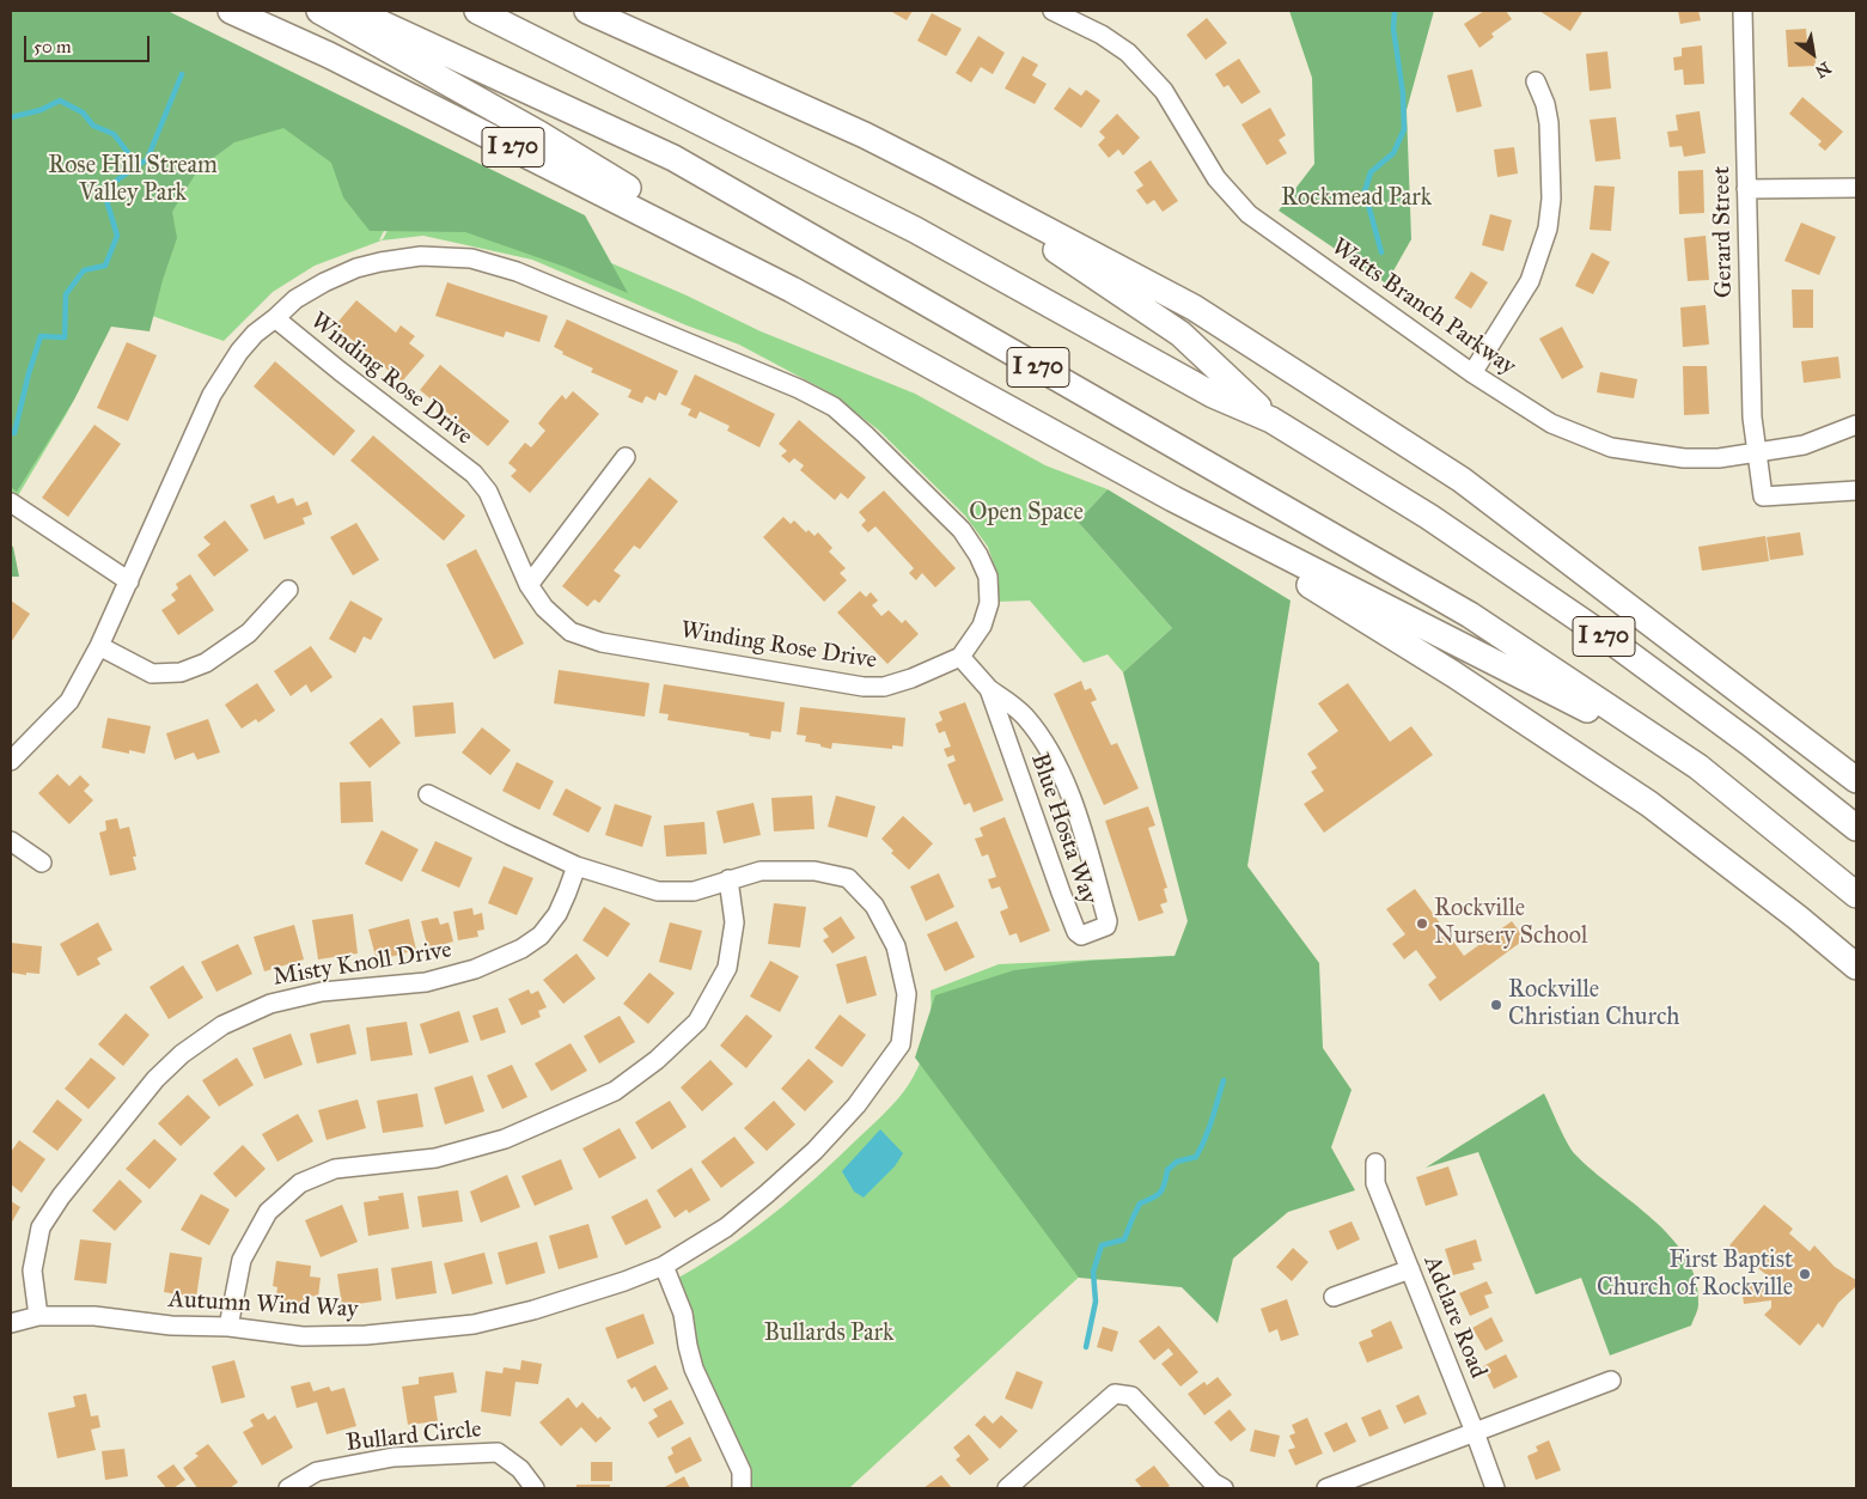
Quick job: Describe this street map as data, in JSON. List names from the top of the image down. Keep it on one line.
{"streets":{"highway":["I 270"],"street":["Gerard Street","Watts Branch Parkway","Winding Rose Drive","Blue Hosta Way","Misty Knoll Drive","Autumn Wind Way","Adclare Road","Bullard Circle"]},"crossings":[["Gerard Street","Watts Branch Parkway"],["Winding Rose Drive","Blue Hosta Way"],["Misty Knoll Drive","Autumn Wind Way"]],"parks":["Rose Hill Stream Valley Park","Rockmead Park","Open Space","Bullards Park"],"places":["Rockville Nursery School","Rockville Christian Church","First Baptist Church of Rockville"],"scale_bar":"50 m","north":"bottom right"}
